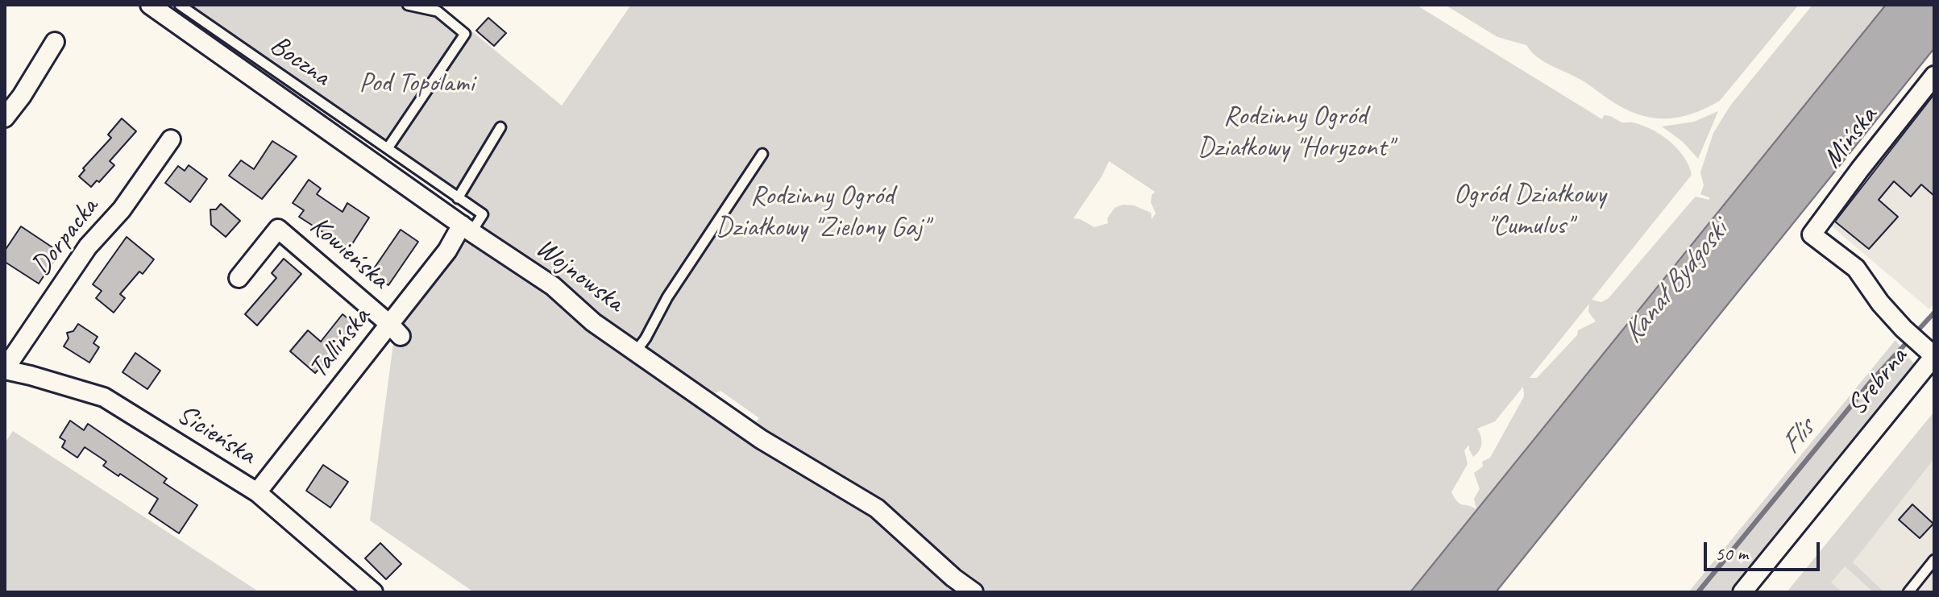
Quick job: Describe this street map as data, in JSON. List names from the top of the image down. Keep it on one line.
{"streets":{"street":["Mińska","Dorpacka","Kowieńska","Wojnowska","Tallińska","Srebrna","Sicieńska"],"lane":["Boczna"]},"crossings":[["Boczna","Wojnowska"],["Boczna","Tallińska"],["Mińska","Srebrna"],["Dorpacka","Sicieńska"],["Kowieńska","Tallińska"],["Wojnowska","Tallińska"],["Tallińska","Sicieńska"]],"water":["Kanał Bydgoski","Flis"],"parks":["Pod Topolami","Rodzinny Ogród Działkowy \"Horyzont\"","Ogród Działkowy \"Cumulus\"","Rodzinny Ogród Działkowy \"Zielony Gaj\""],"scale_bar":"50 m"}
